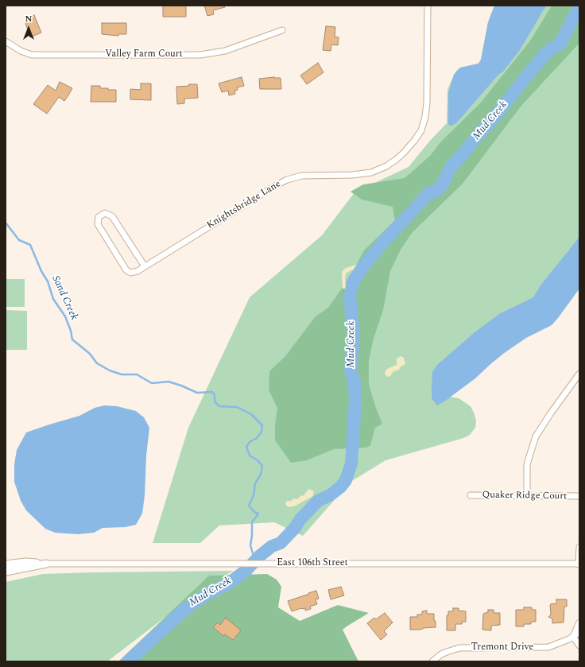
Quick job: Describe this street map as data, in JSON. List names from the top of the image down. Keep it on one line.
{"streets":{"street":["Valley Farm Court","Knightsbridge Lane","Quaker Ridge Court","East 106th Street","Tremont Drive"]},"water":["Mud Creek","Sand Creek"],"north":"top"}
